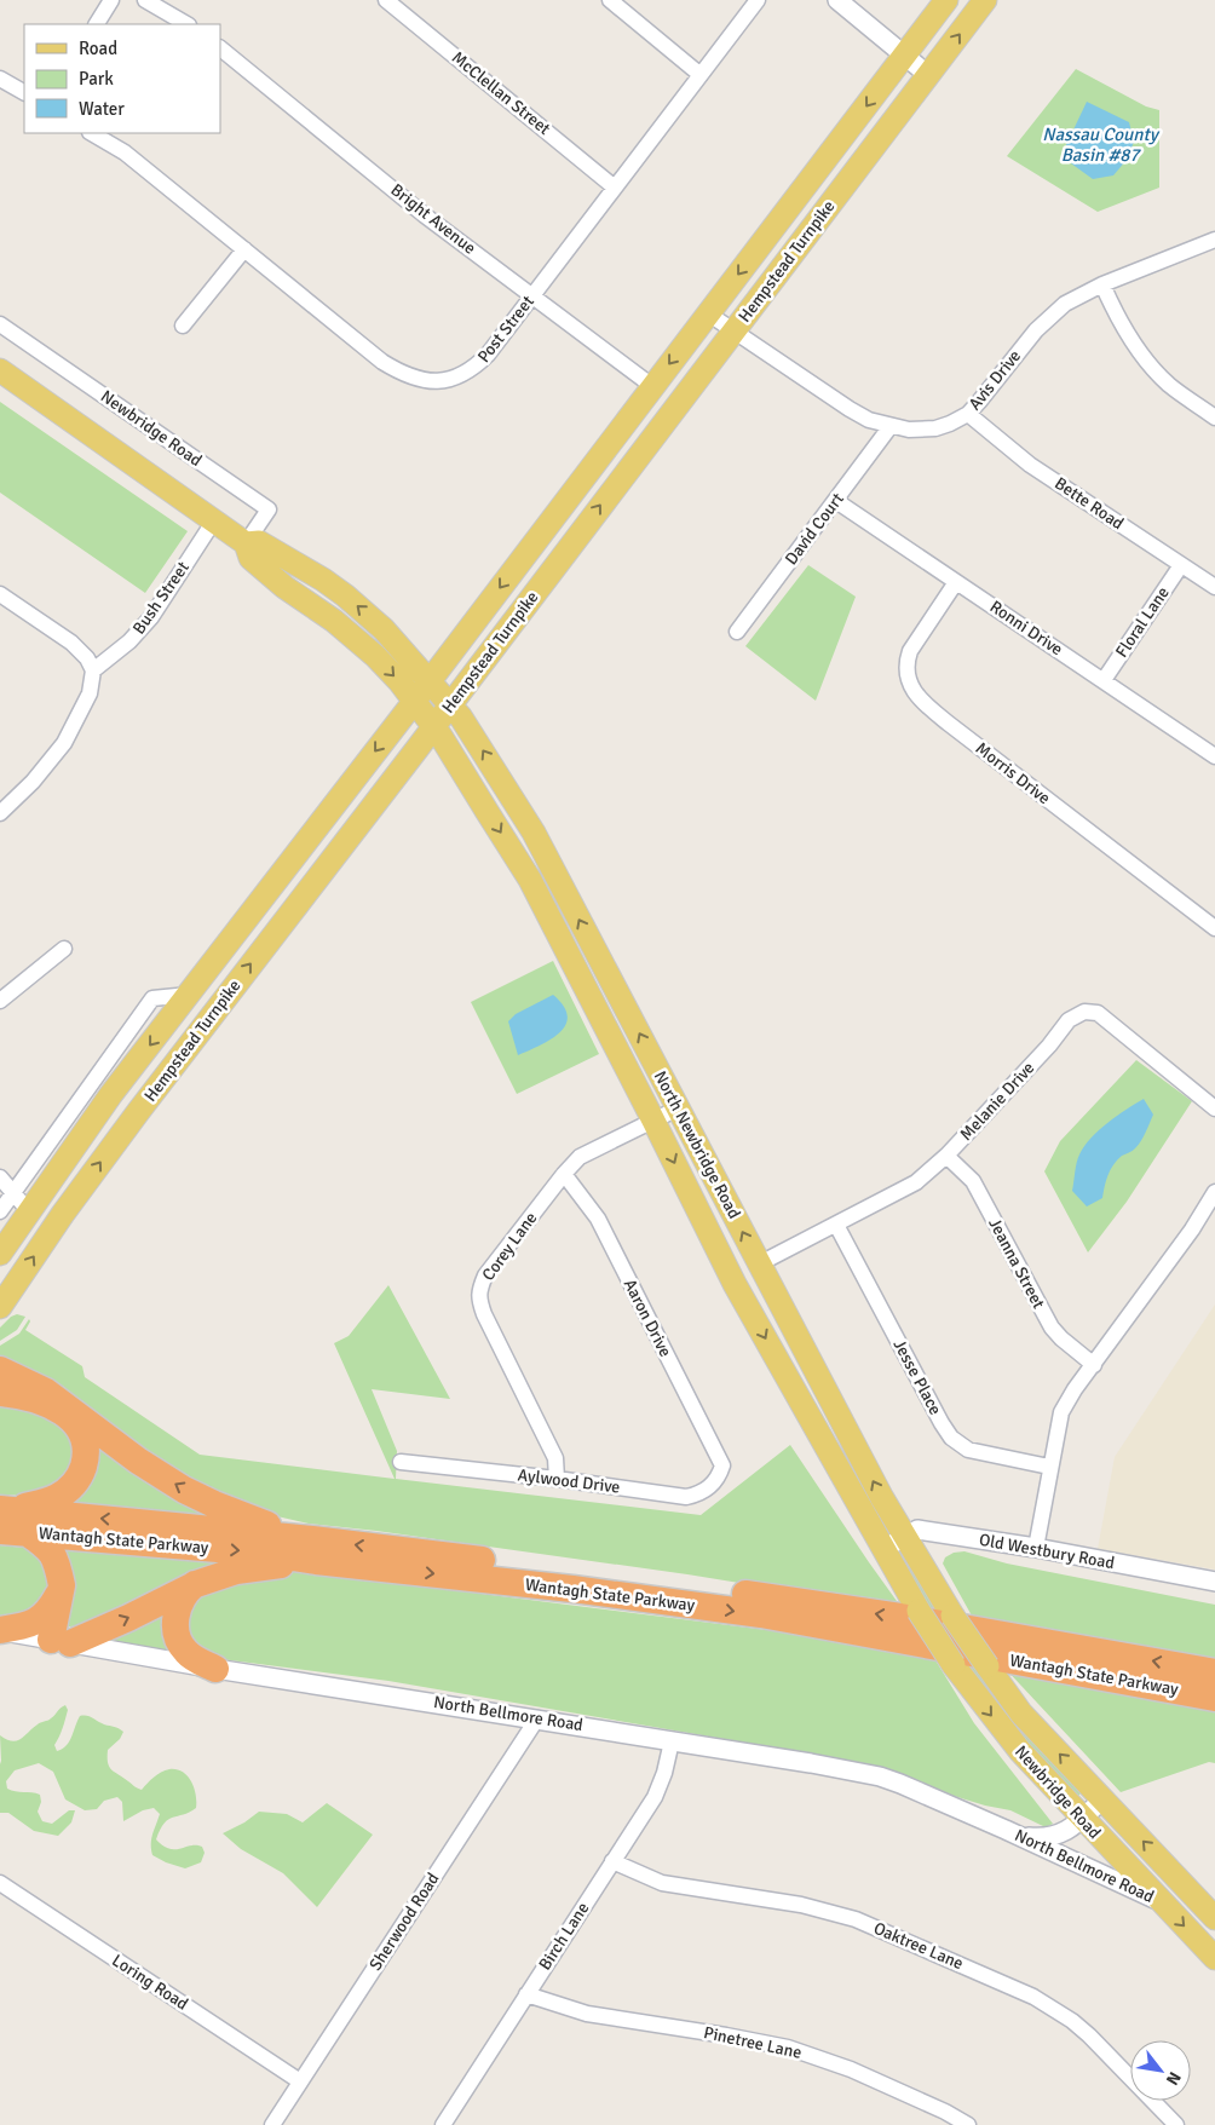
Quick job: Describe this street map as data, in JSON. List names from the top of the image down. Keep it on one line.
{"streets":{"highway":["Wantagh State Parkway"],"main road":["Hempstead Turnpike","Newbridge Road","North Newbridge Road"],"street":["McClellan Street","Bright Avenue","Post Street","Avis Drive","Bette Road","David Court","Bush Street","Floral Lane","Ronni Drive","Morris Drive","Melanie Drive","Corey Lane","Jeanna Street","Aaron Drive","Jesse Place","Aylwood Drive","Old Westbury Road","North Bellmore Road","Sherwood Road","Birch Lane","Oaktree Lane","Loring Road","Pinetree Lane"]},"crossings":[["McClellan Street","Post Street"],["Bright Avenue","Hempstead Turnpike"],["Bright Avenue","Post Street"],["Hempstead Turnpike","Avis Drive"],["Hempstead Turnpike","North Newbridge Road"],["Avis Drive","Bette Road"],["Avis Drive","David Court"],["Newbridge Road","North Newbridge Road"],["Newbridge Road","North Bellmore Road"],["Bette Road","Floral Lane"],["David Court","Ronni Drive"],["Floral Lane","Ronni Drive"],["Ronni Drive","Morris Drive"],["Melanie Drive","North Newbridge Road"],["Melanie Drive","Jeanna Street"],["Melanie Drive","Jesse Place"],["North Newbridge Road","Corey Lane"],["North Newbridge Road","Old Westbury Road"],["Corey Lane","Aaron Drive"],["Corey Lane","Aylwood Drive"],["Aaron Drive","Aylwood Drive"],["North Bellmore Road","Sherwood Road"],["North Bellmore Road","Birch Lane"],["Sherwood Road","Loring Road"],["Birch Lane","Oaktree Lane"],["Birch Lane","Pinetree Lane"]],"water":["Nassau County Basin #87"],"legend":["Road","Park","Water"],"north":"bottom right"}
